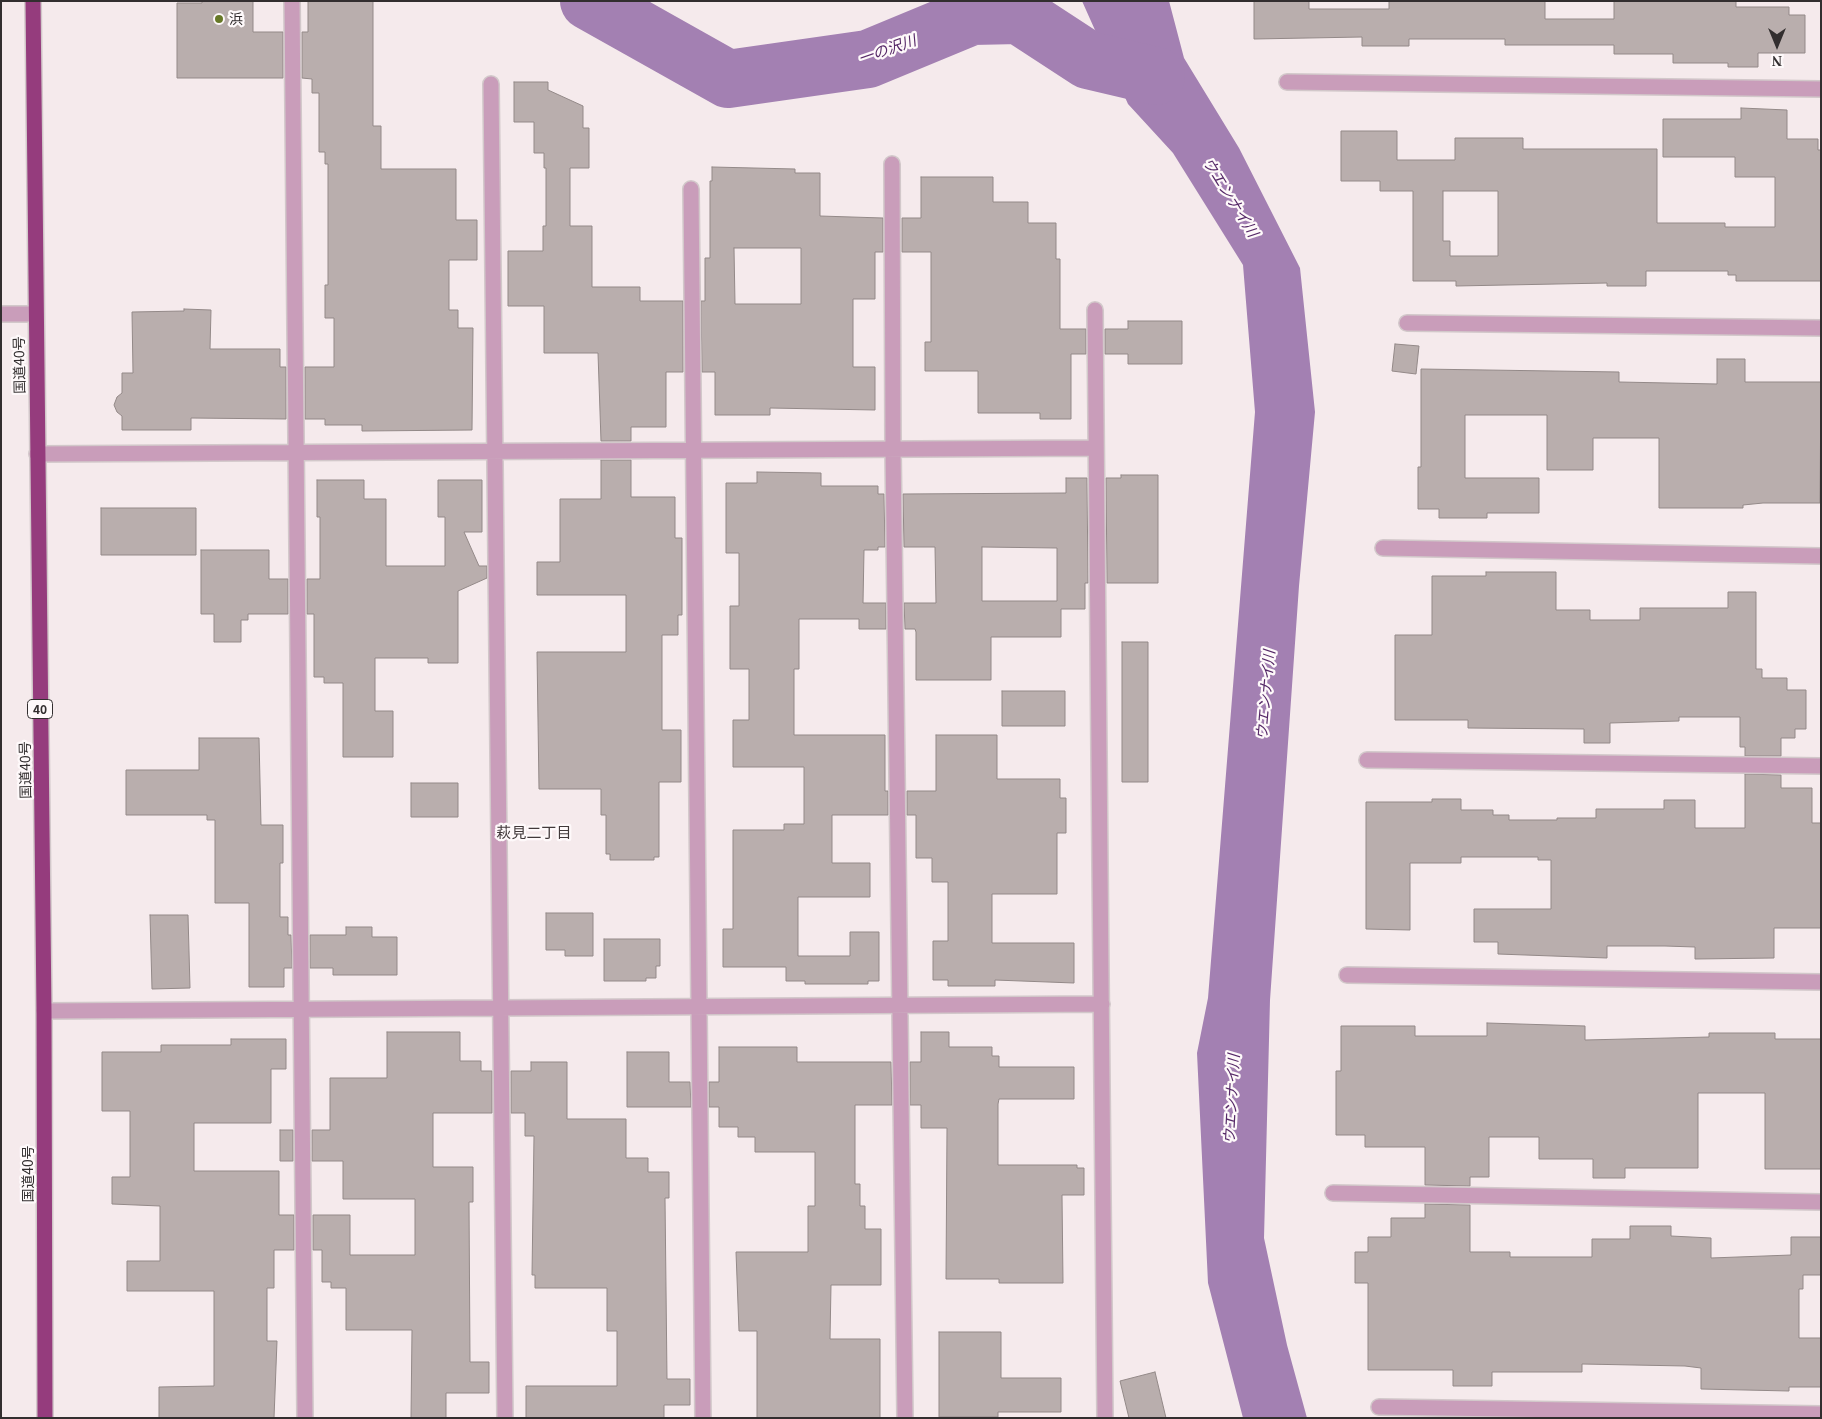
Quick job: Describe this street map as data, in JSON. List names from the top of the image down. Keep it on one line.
{"streets":{"highway":["国道40号","40"]},"districts":["萩見二丁目"],"water":["一の沢川","ウエンナイ川"],"places":["浜"],"north":"bottom"}
